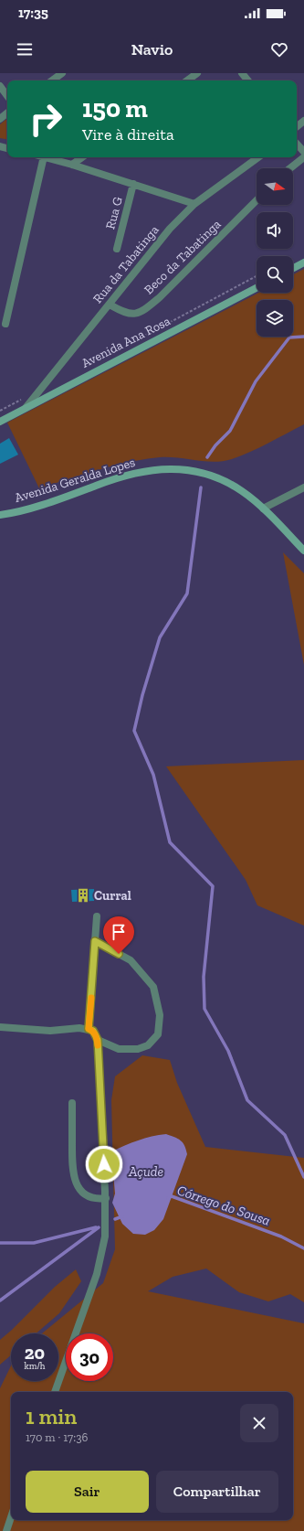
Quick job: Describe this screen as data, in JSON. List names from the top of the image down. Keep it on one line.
{"streets":{"main road":["Avenida Ana Rosa","Avenida Geralda Lopes"],"street":["Rua G","Beco da Tabatinga","Rua da Tabatinga"]},"crossings":[["Beco da Tabatinga","Rua da Tabatinga"],["Rua da Tabatinga","Avenida Ana Rosa"]],"water":["Açude","Córrego do Sousa"],"places":{"building":["Curral"]},"north":"right","page":{"status":"17:35","header":"Navio","turn":["150 m","Vire à direita"],"speed":"20 km/h","limit":"30","heading":["1 min","170 m · 17:36"],"buttons":["Sair","Compartilhar"]}}
